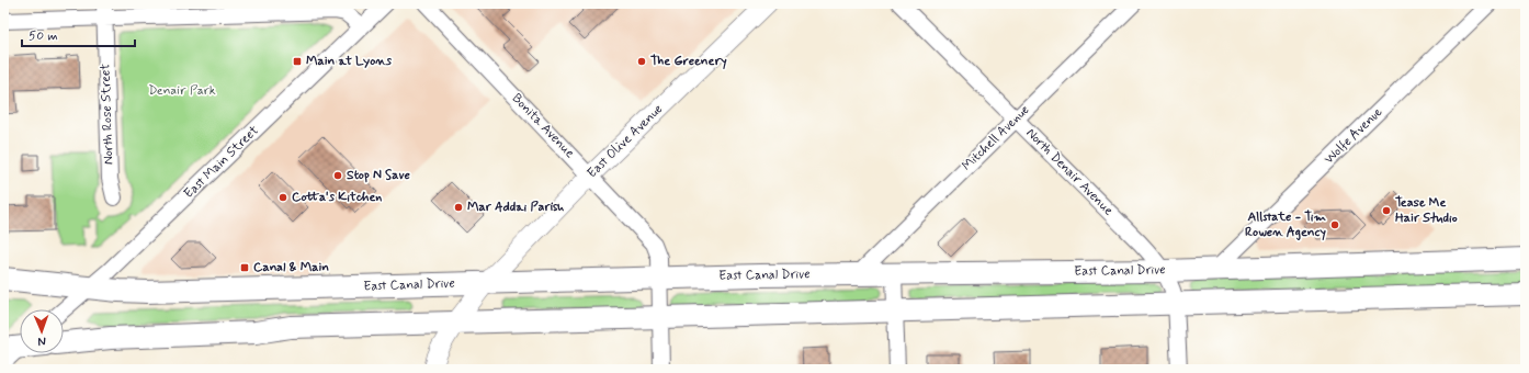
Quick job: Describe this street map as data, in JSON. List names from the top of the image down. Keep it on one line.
{"streets":{"main road":["East Canal Drive"],"street":["North Rose Street","Bonita Avenue","Wolfe Avenue","Mitchell Avenue","East Olive Avenue","East Main Street","North Denair Avenue"]},"crossings":[["Bonita Avenue","East Olive Avenue"],["Bonita Avenue","East Canal Drive"],["Wolfe Avenue","East Canal Drive"],["Mitchell Avenue","North Denair Avenue"],["Mitchell Avenue","East Canal Drive"],["East Olive Avenue","East Canal Drive"],["East Main Street","East Canal Drive"],["North Denair Avenue","East Canal Drive"]],"parks":["Denair Park"],"places":{"transit":["Main at Lyons","Canal & Main"],"other":["The Greenery","Stop N Save","Cotta's Kitchen","Mar Addai Parish","Tease Me Hair Studio","Allstate - Tim Rowen Agency"]},"scale_bar":"50 m","north":"bottom"}
